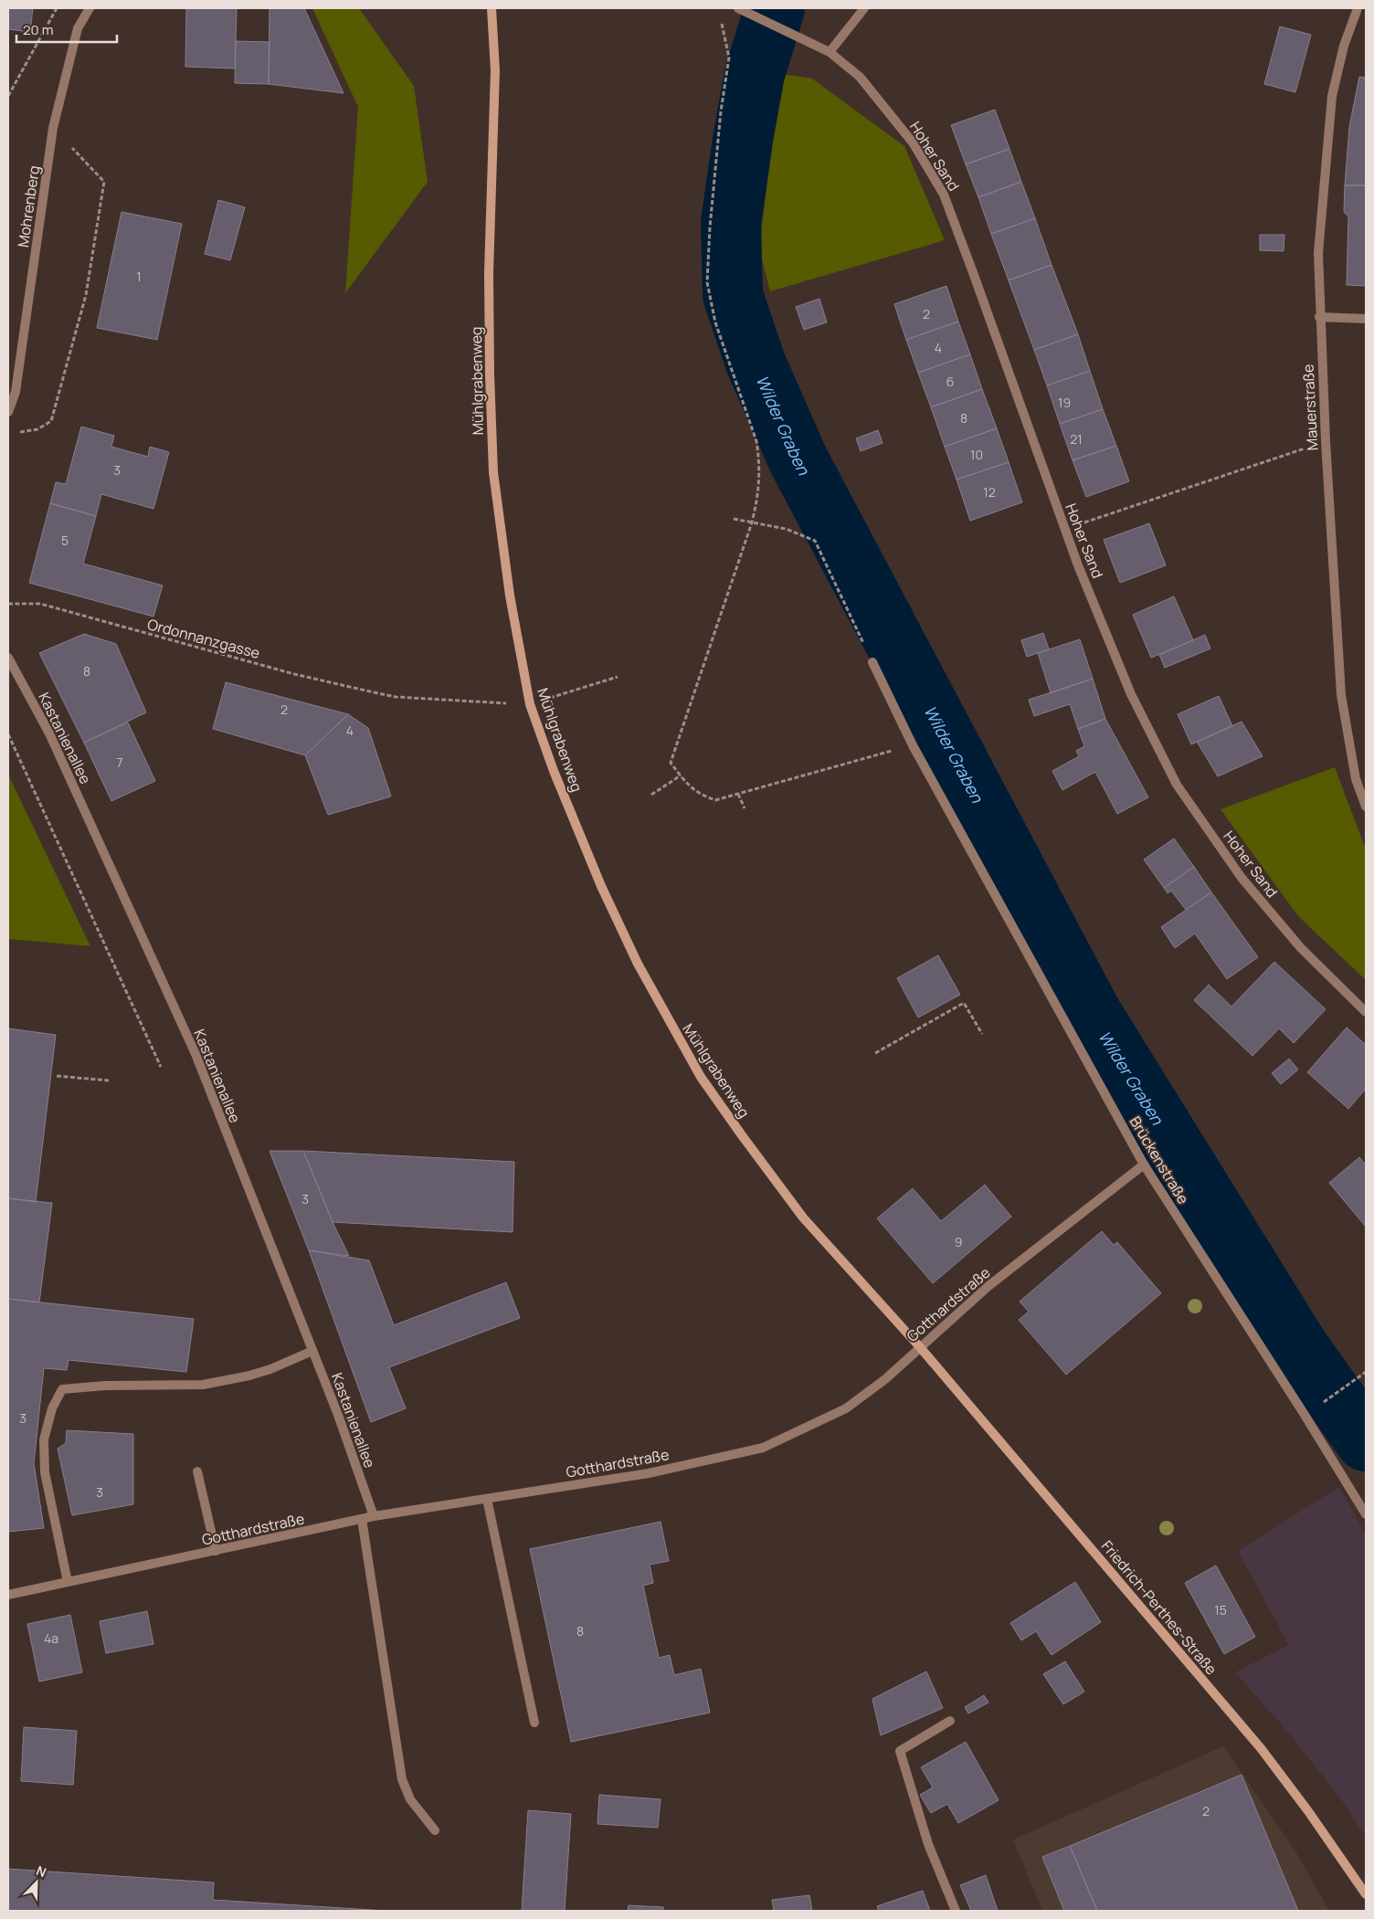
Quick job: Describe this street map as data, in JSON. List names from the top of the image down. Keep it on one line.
{"streets":{"street":["Hoher Sand","Mohrenberg","Mühlgrabenweg","Mauerstraße","Kastanienallee","Brückenstraße","Gotthardstraße","Friedrich-Perthes-Straße"],"path":["Ordonnanzgasse"]},"crossings":[["Mühlgrabenweg","Ordonnanzgasse"],["Mühlgrabenweg","Gotthardstraße"],["Mühlgrabenweg","Friedrich-Perthes-Straße"],["Kastanienallee","Gotthardstraße"],["Brückenstraße","Gotthardstraße"],["Gotthardstraße","Friedrich-Perthes-Straße"]],"water":["Wilder Graben"],"house_numbers":["1","2","4","6","19","8","21","10","3","12","5","8","2","4","7","3","9","3","3","15","8","4a","2"],"scale_bar":"20 m","north":"top right"}
